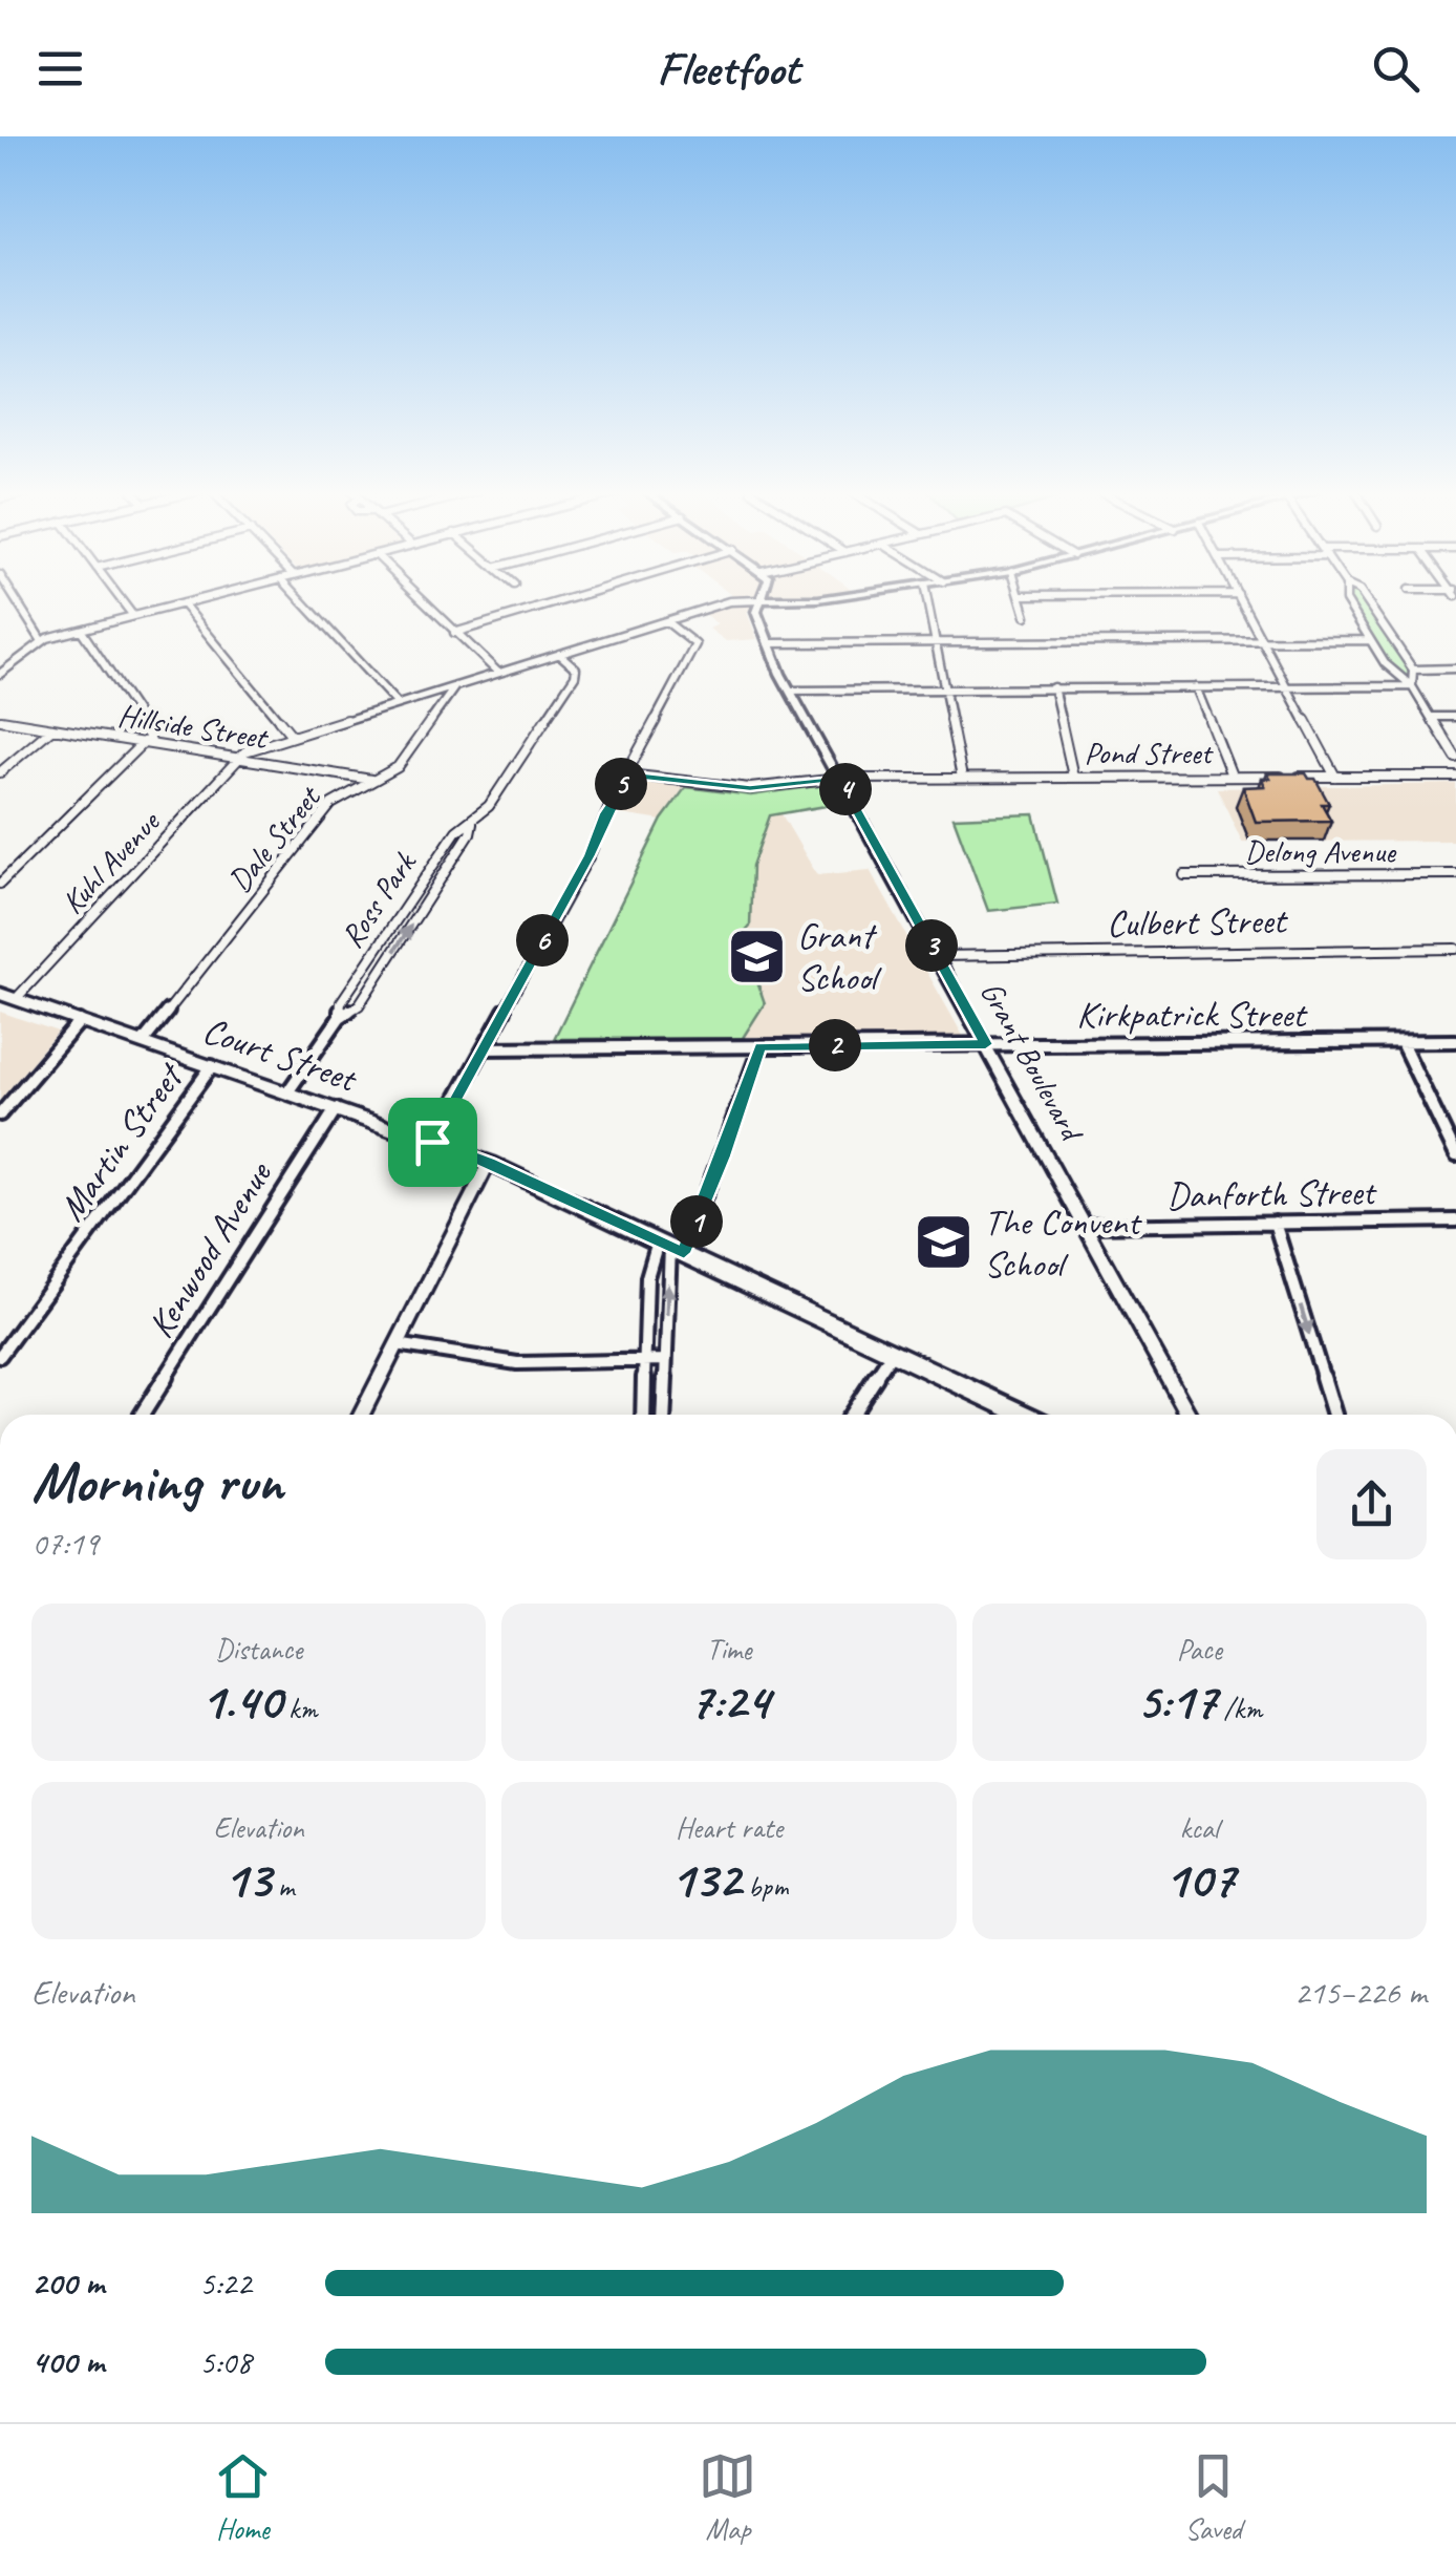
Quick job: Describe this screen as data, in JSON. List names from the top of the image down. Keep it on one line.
{"streets":{"main road":["Court Street"],"street":["Hillside Street","Pond Street","Dale Street","Delong Avenue","Kuhl Avenue","Ross Park","Culbert Street","Kirkpatrick Street","Grant Boulevard","Martin Street","Danforth Street","Kenwood Avenue"]},"crossings":[["Hillside Street","Dale Street"],["Hillside Street","Kuhl Avenue"],["Pond Street","Grant Boulevard"],["Dale Street","Court Street"],["Kuhl Avenue","Court Street"],["Ross Park","Court Street"],["Culbert Street","Grant Boulevard"],["Kirkpatrick Street","Grant Boulevard"],["Court Street","Martin Street"],["Court Street","Kenwood Avenue"],["Grant Boulevard","Danforth Street"]],"places":{"school or university":["Grant School","The Convent School"]},"page":{"header":"Fleetfoot","pins":["5","4","6","3","2","1"],"heading":["Morning run","07:19"],"stats":[["Distance","1.40 km"],["Time","7:24"],["Pace","5:17 /km"],["Elevation","13 m"],["Heart rate","132 bpm"],["kcal","107"]],"chart":["Elevation","215–226 m"],"list":[{"name":"200 m","note":"5:22"},{"name":"400 m","note":"5:08"}],"tabs":["Home","Map","Saved"]}}
